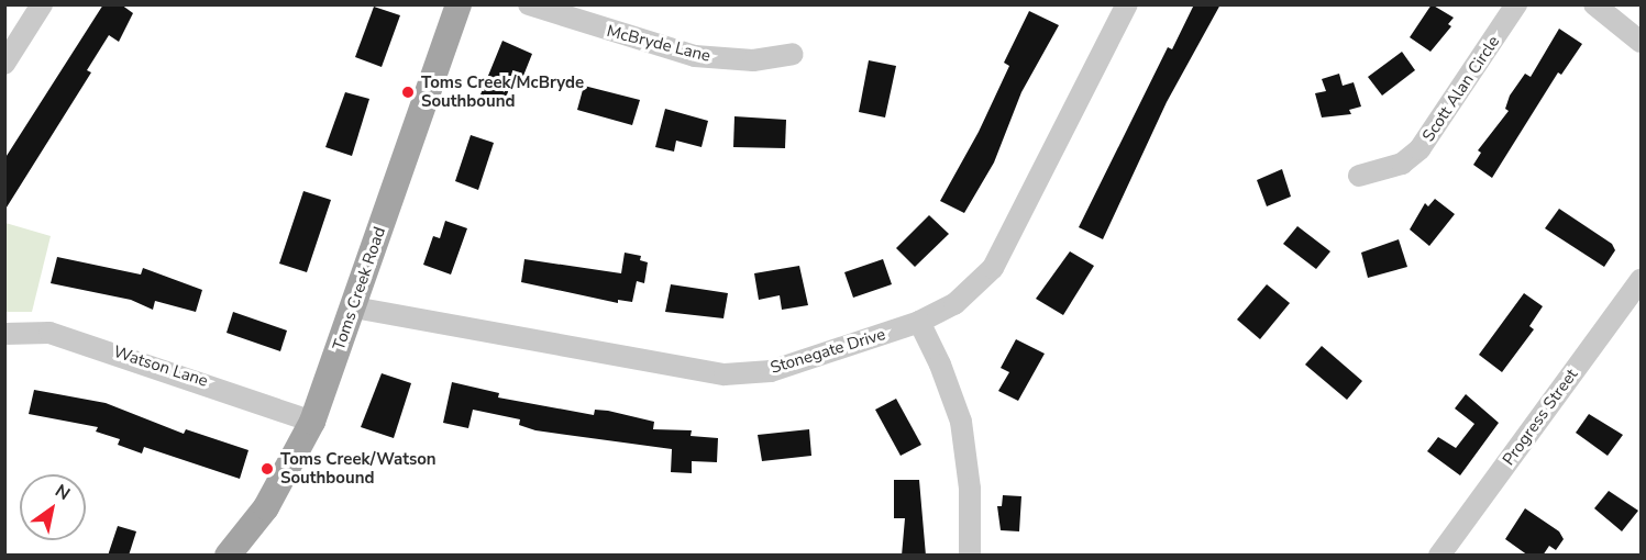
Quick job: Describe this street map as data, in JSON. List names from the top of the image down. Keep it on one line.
{"streets":{"main road":["Toms Creek Road"],"street":["McBryde Lane","Scott Alan Circle","Stonegate Drive","Watson Lane","Progress Street"]},"crossings":[["Toms Creek Road","Stonegate Drive"],["Toms Creek Road","Watson Lane"]],"places":["Toms Creek/McBryde Southbound","Toms Creek/Watson Southbound"],"north":"top right"}
